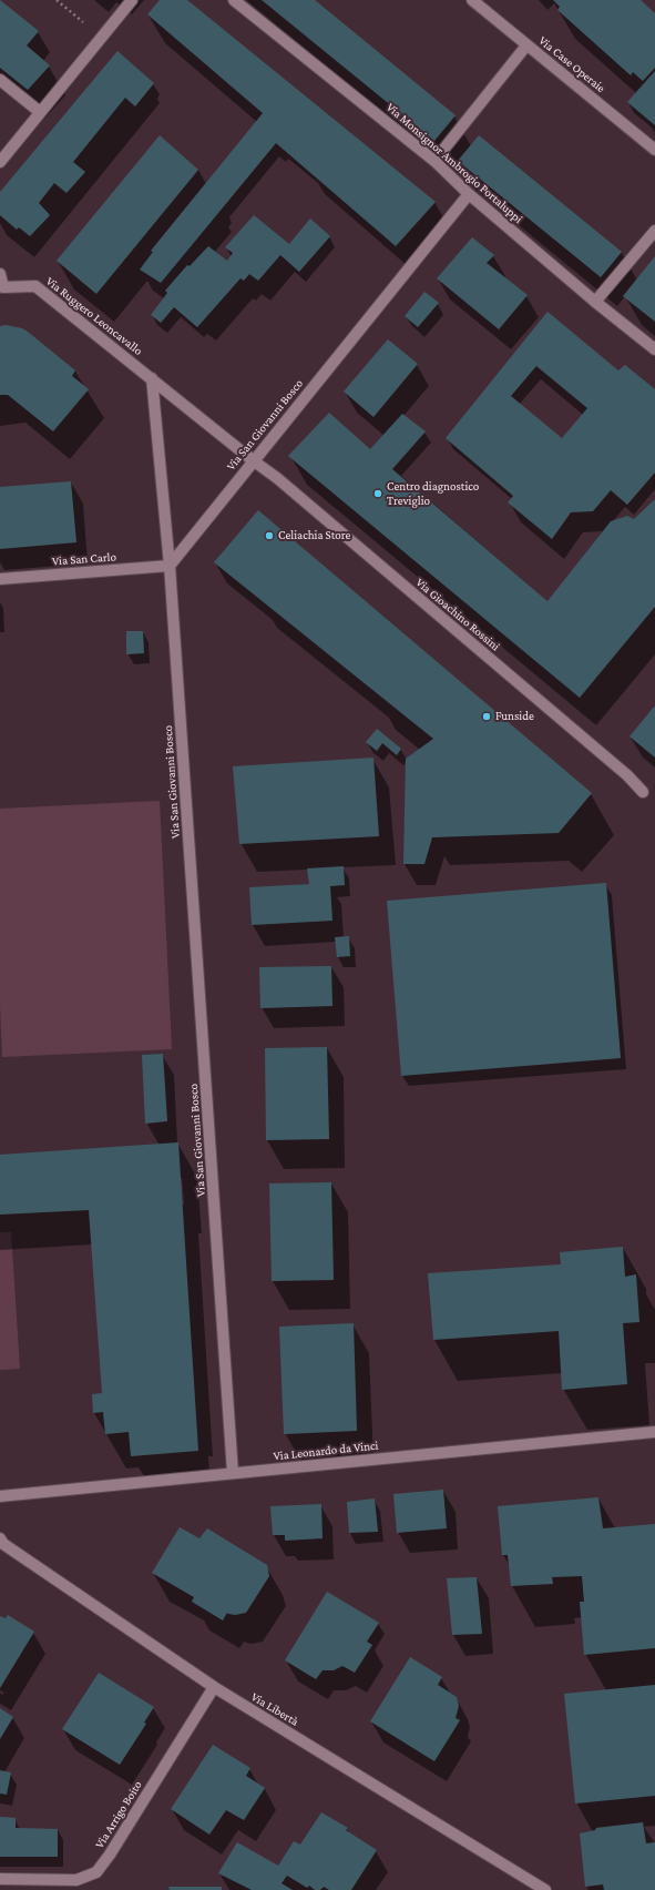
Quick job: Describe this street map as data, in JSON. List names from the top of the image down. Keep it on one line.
{"streets":{"street":["Via Case Operaie","Via Monsignor Ambrogio Portaluppi","Via Ruggero Leoncavallo","Via San Giovanni Bosco","Via San Carlo","Via Gioachino Rossini","Via Leonardo da Vinci","Via Libertà","Via Arrigo Boito"]},"crossings":[["Via Monsignor Ambrogio Portaluppi","Via San Giovanni Bosco"],["Via Ruggero Leoncavallo","Via San Giovanni Bosco"],["Via Ruggero Leoncavallo","Via Gioachino Rossini"],["Via San Giovanni Bosco","Via San Carlo"],["Via San Giovanni Bosco","Via Gioachino Rossini"],["Via San Giovanni Bosco","Via Leonardo da Vinci"],["Via Libertà","Via Arrigo Boito"]],"places":["Centro diagnostico Treviglio","Celiachia Store","Funside"]}
